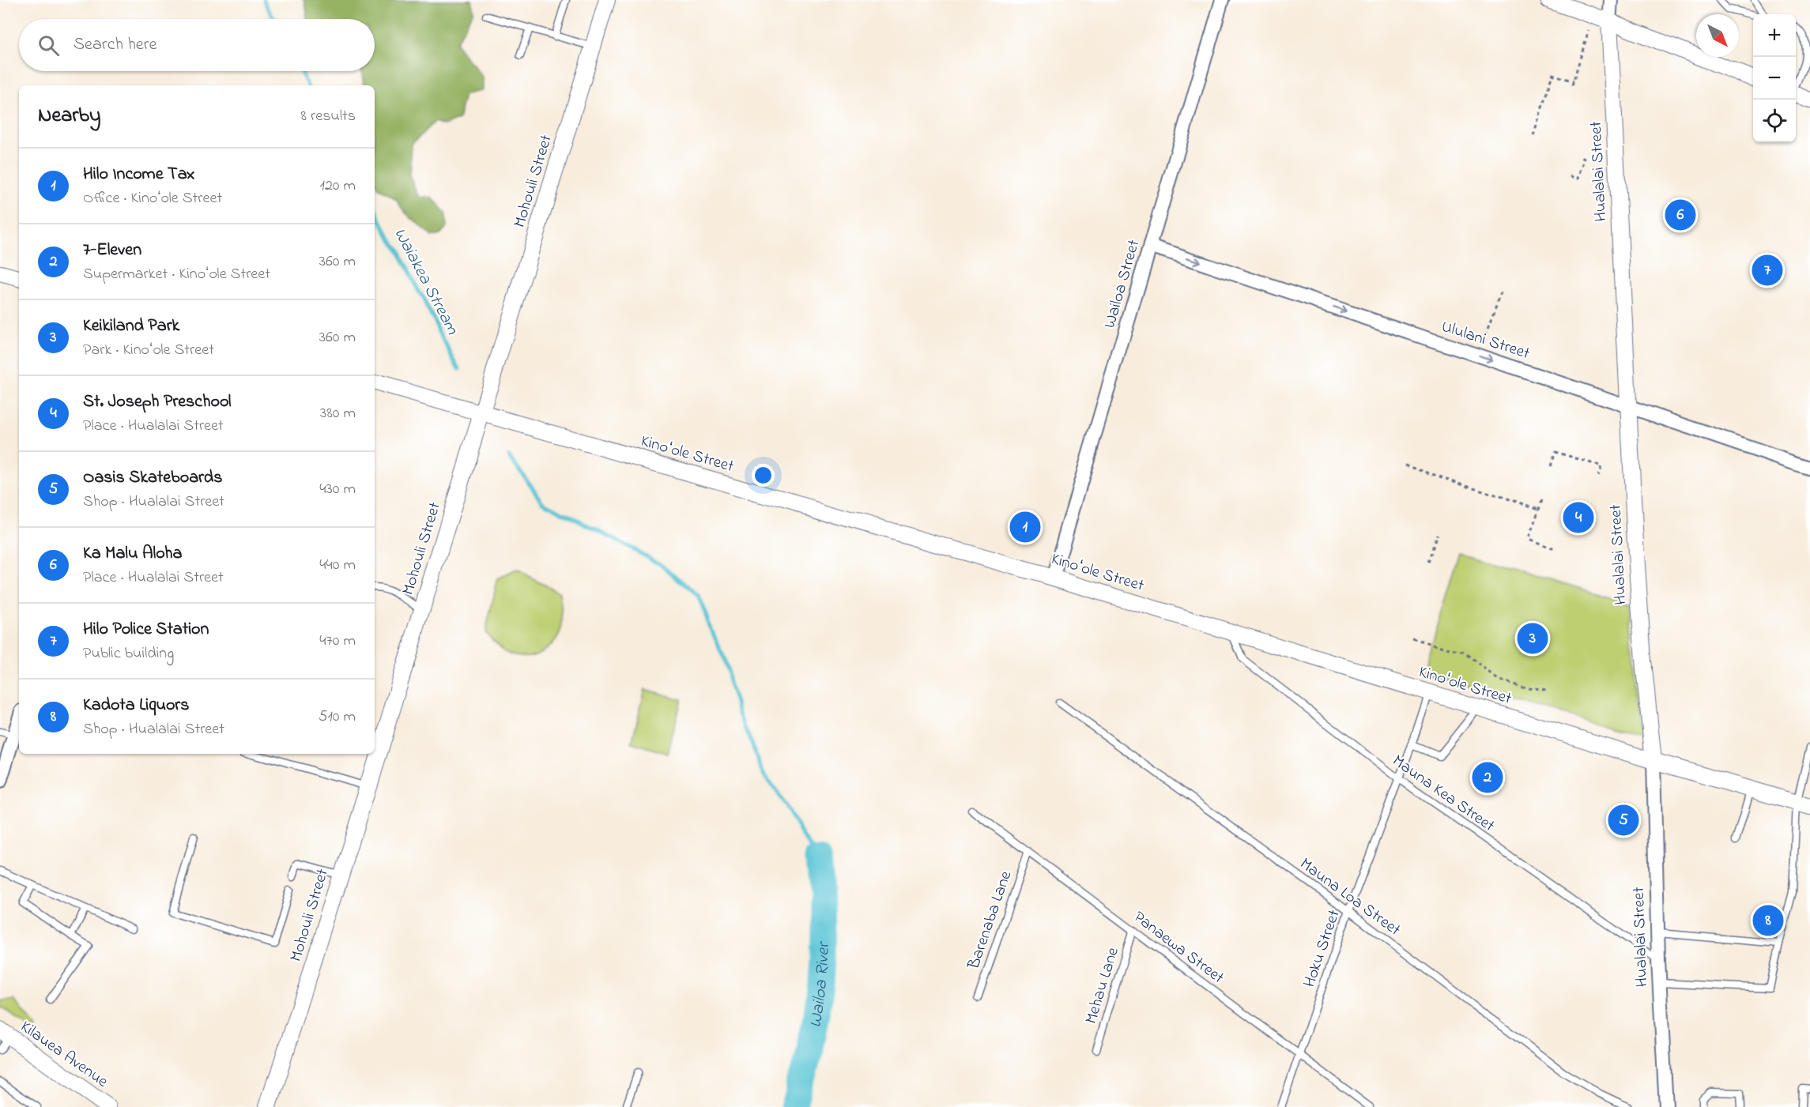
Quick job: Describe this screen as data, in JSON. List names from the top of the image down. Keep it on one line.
{"streets":{"street":["Hualalai Street","Mohouli Street","Wailoa Street","Ululani Street","Kinoʻole Street","Kilauea Avenue"],"lane":["Mauna Kea Street","Mauna Loa Street","Barenaba Lane","Panaewa Street","Hoku Street","Mehau Lane"]},"crossings":[["Hualalai Street","Ululani Street"],["Hualalai Street","Kinoʻole Street"],["Hualalai Street","Mauna Kea Street"],["Mohouli Street","Kinoʻole Street"],["Wailoa Street","Ululani Street"],["Wailoa Street","Kinoʻole Street"],["Kinoʻole Street","Mauna Kea Street"],["Kinoʻole Street","Hoku Street"],["Mauna Kea Street","Hoku Street"],["Mauna Loa Street","Hoku Street"],["Barenaba Lane","Panaewa Street"],["Panaewa Street","Hoku Street"],["Panaewa Street","Mehau Lane"]],"one_way":["Ululani Street"],"water":["Waiakea Stream","Wailoa River"],"north":"bottom right","page":{"map_buttons":["+","−"],"search":"Search here","heading":["Nearby","8 results"],"list":[{"mark":"1","name":"Hilo Income Tax","note":"Office · Kinoʻole Street","value":"120 m"},{"mark":"2","name":"7-Eleven","note":"Supermarket · Kinoʻole Street","value":"360 m"},{"mark":"3","name":"Keikiland Park","note":"Park · Kinoʻole Street","value":"360 m"},{"mark":"4","name":"St. Joseph Preschool","note":"Place · Hualalai Street","value":"380 m"},{"mark":"5","name":"Oasis Skateboards","note":"Shop · Hualalai Street","value":"430 m"},{"mark":"6","name":"Ka Malu Aloha","note":"Place · Hualalai Street","value":"440 m"},{"mark":"7","name":"Hilo Police Station","note":"Public building","value":"470 m"},{"mark":"8","name":"Kadota Liquors","note":"Shop · Hualalai Street","value":"510 m"}],"pins":["6","7","4","1","3","2","5","8"]}}
